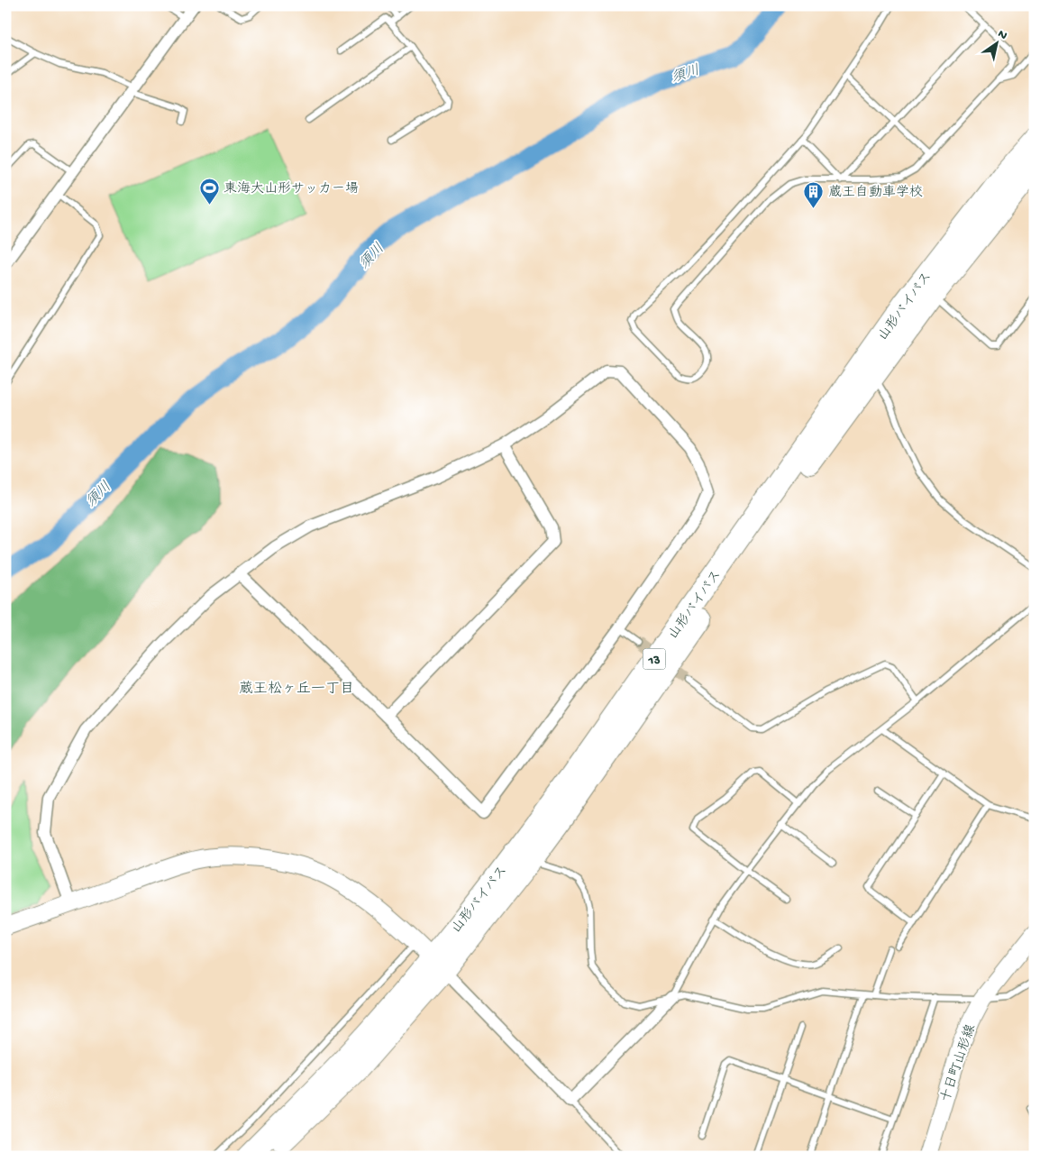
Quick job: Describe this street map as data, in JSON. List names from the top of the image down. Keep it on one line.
{"streets":{"highway":["山形バイパス","13"],"street":["十日町山形線"]},"districts":["蔵王松ヶ丘一丁目"],"water":["須川"],"places":{"sports":["東海大山形サッカー場"],"building":["蔵王自動車学校"]},"north":"top right"}
